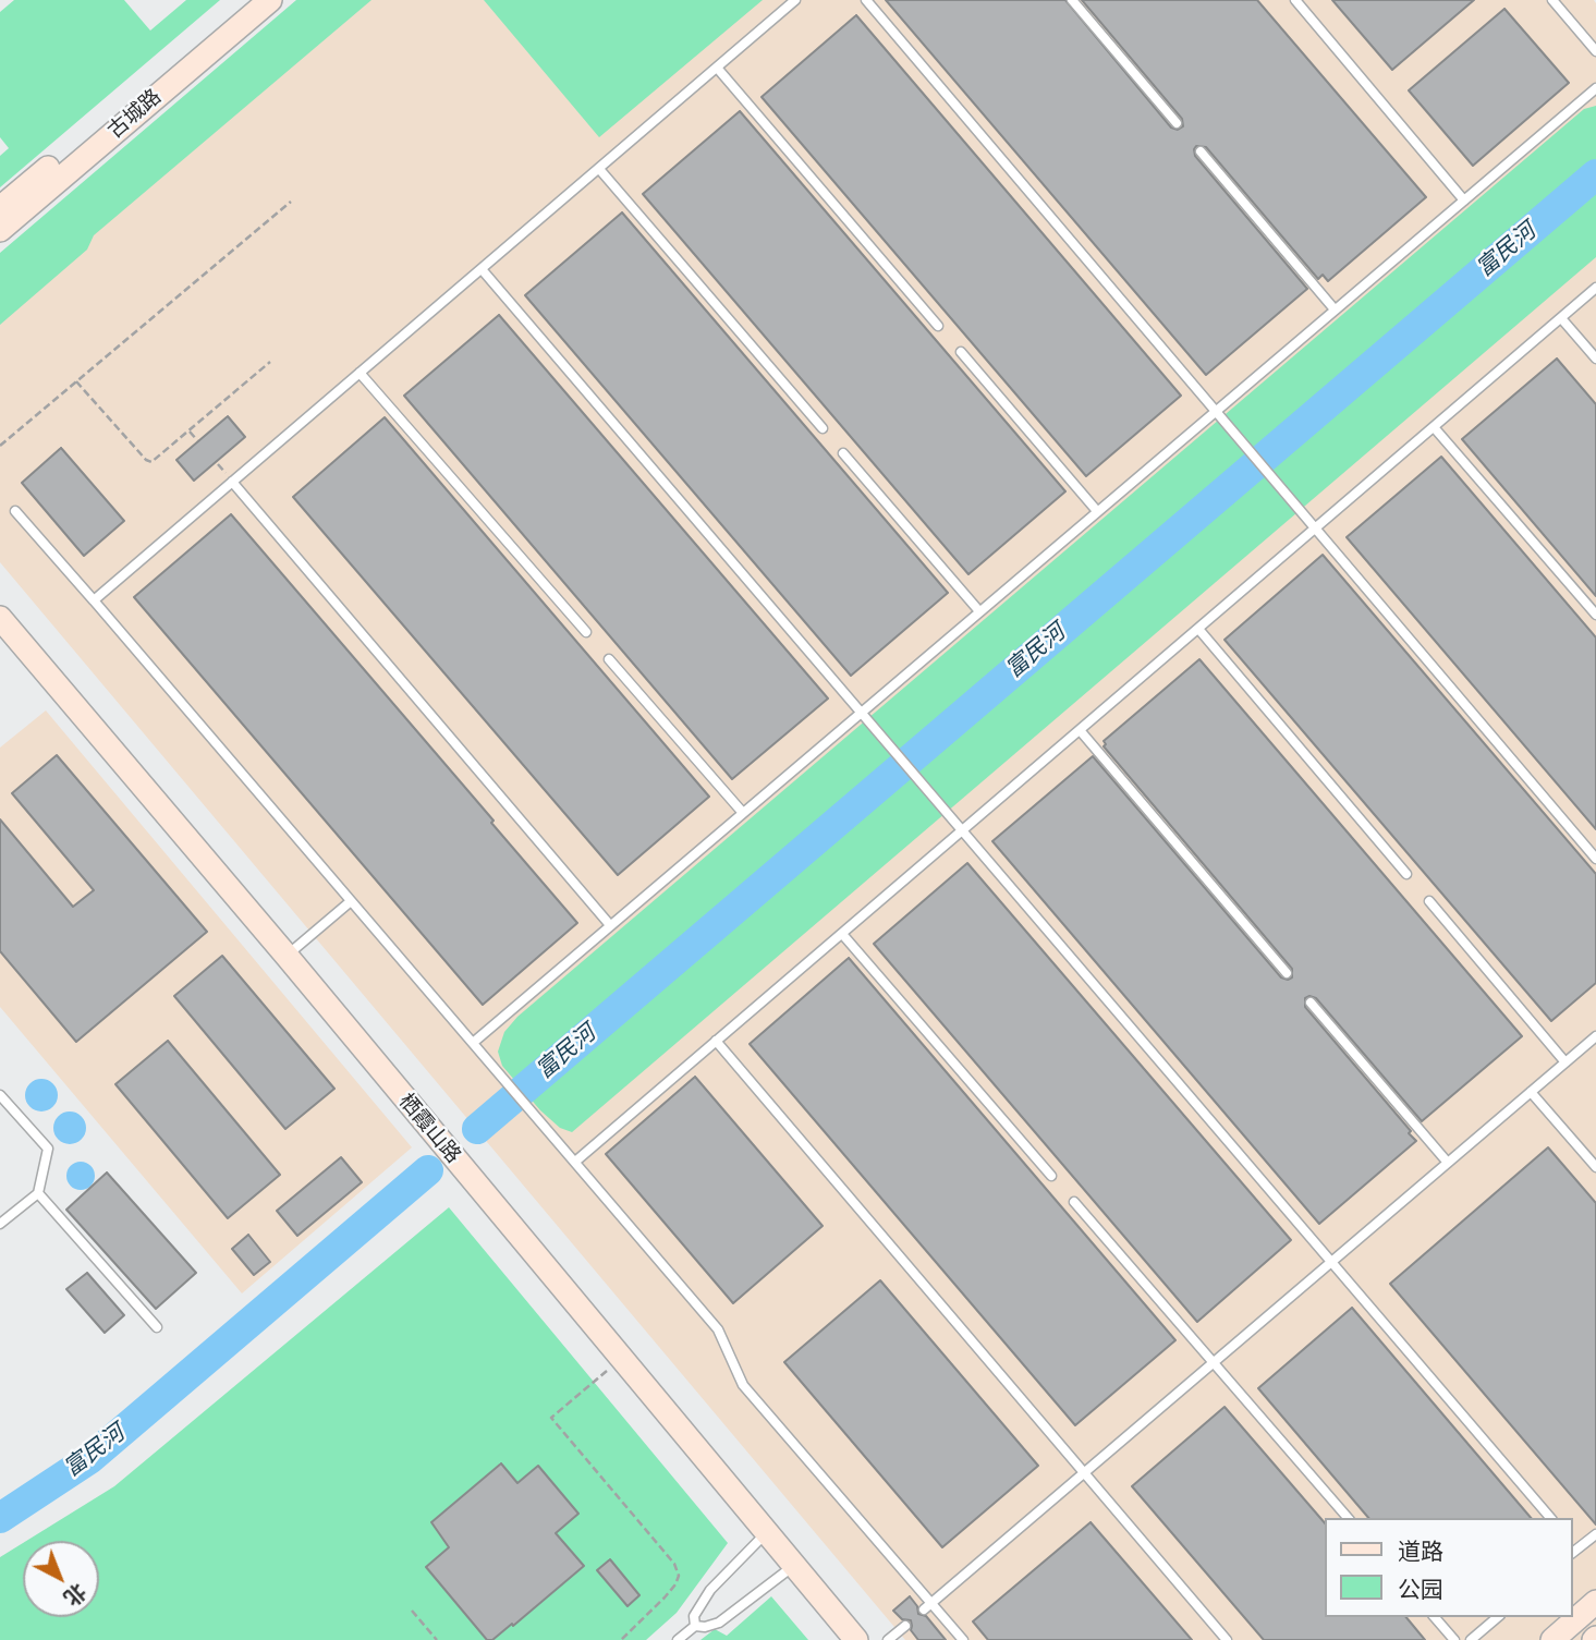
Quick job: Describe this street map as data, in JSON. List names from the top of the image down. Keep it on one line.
{"streets":{"street":["古城路","栖霞山路"]},"water":["富民河"],"legend":["道路","公园"],"north":"bottom right"}
